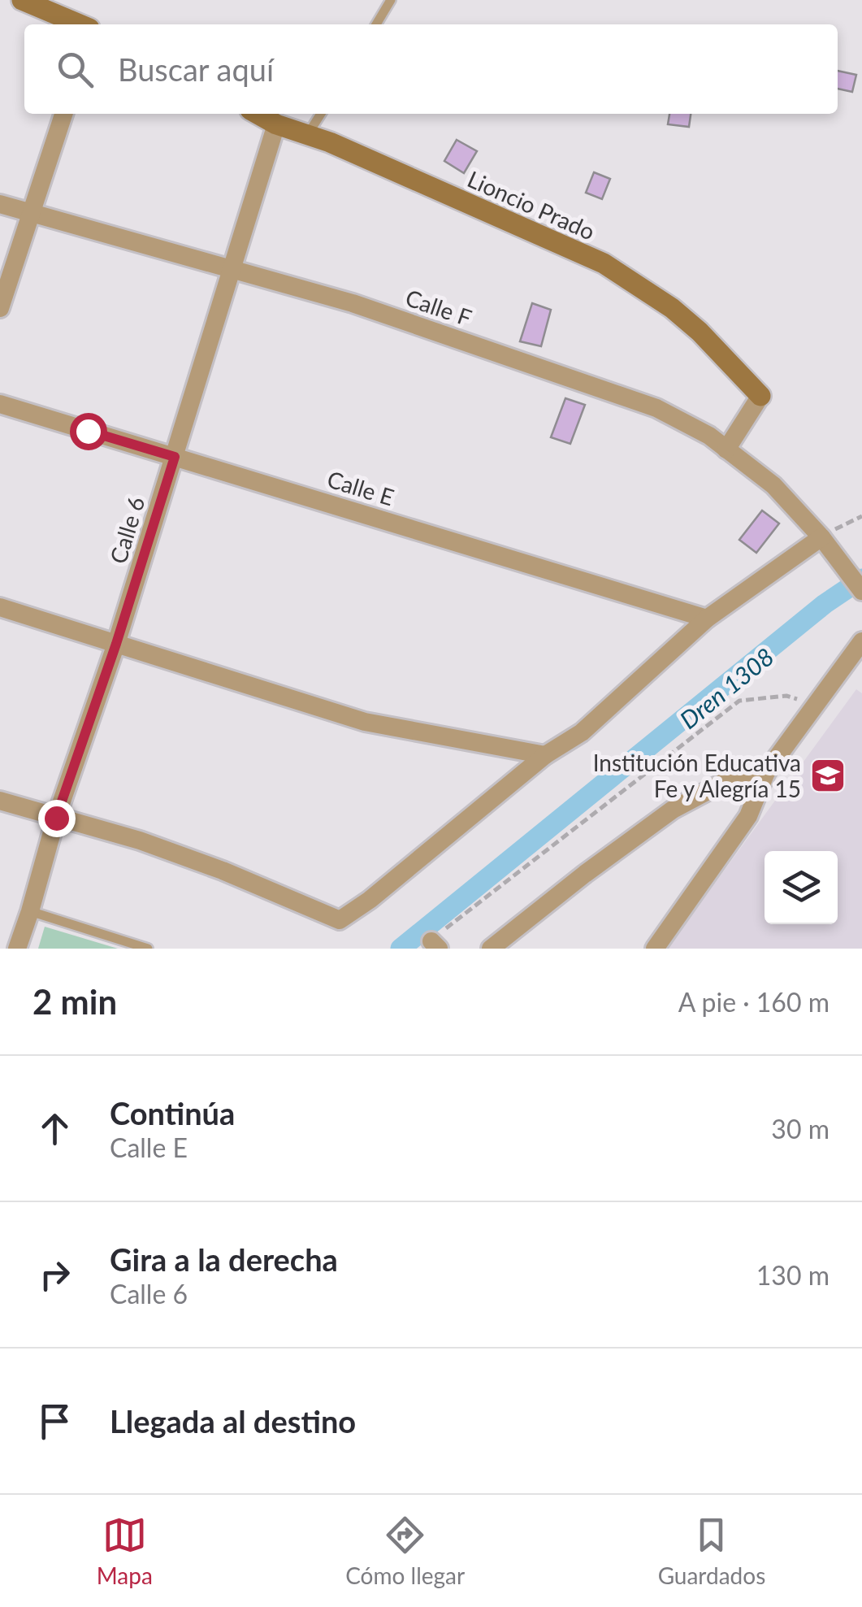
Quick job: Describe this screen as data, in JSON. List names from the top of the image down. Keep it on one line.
{"streets":{"street":["Lioncio Prado","Calle F","Calle E","Calle 6"]},"crossings":[["Lioncio Prado","Calle 6"],["Calle F","Calle 6"],["Calle E","Calle 6"]],"water":["Dren 1308"],"places":{"school or university":["Institución Educativa Fe y Alegría 15"]},"page":{"search":"Buscar aquí","heading":["2 min","A pie · 160 m"],"list":[["Continúa","Calle E","30 m"],["Gira a la derecha","Calle 6","130 m"],"Llegada al destino"],"nav":["Mapa","Cómo llegar","Guardados"]}}
